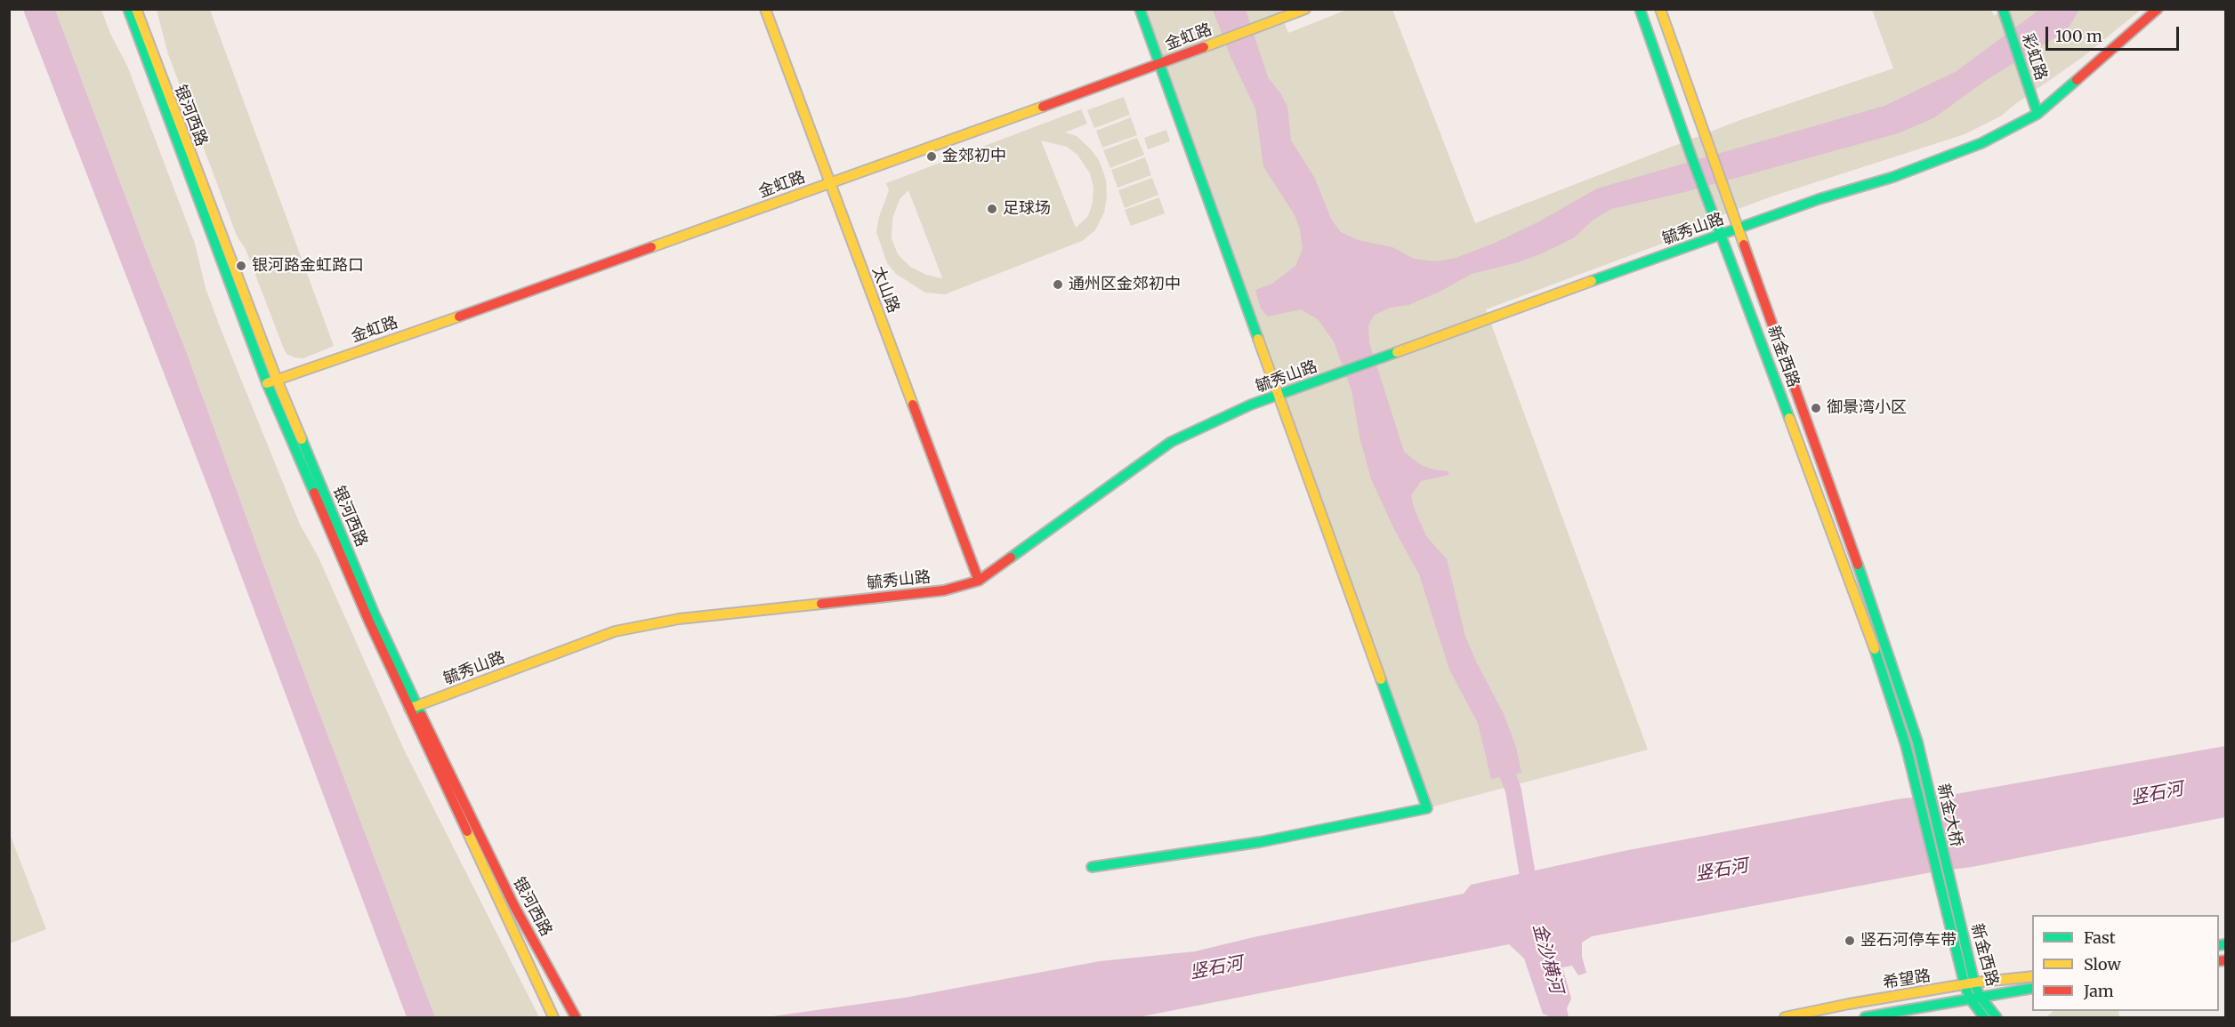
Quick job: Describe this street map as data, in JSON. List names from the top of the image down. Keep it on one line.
{"streets":{"street":["金虹路","彩虹路","银河西路","毓秀山路","太山路","新金西路","新金大桥","希望路"]},"crossings":[["金虹路","银河西路"],["金虹路","太山路"],["彩虹路","毓秀山路"],["银河西路","毓秀山路"],["毓秀山路","太山路"],["毓秀山路","新金西路"],["新金西路","新金大桥"],["新金西路","希望路"]],"water":["竖石河","金沙横河"],"places":["金郊初中","足球场","银河路金虹路口","通州区金郊初中","御景湾小区","竖石河停车带"],"legend":["Fast","Slow","Jam"],"scale_bar":"100 m"}
